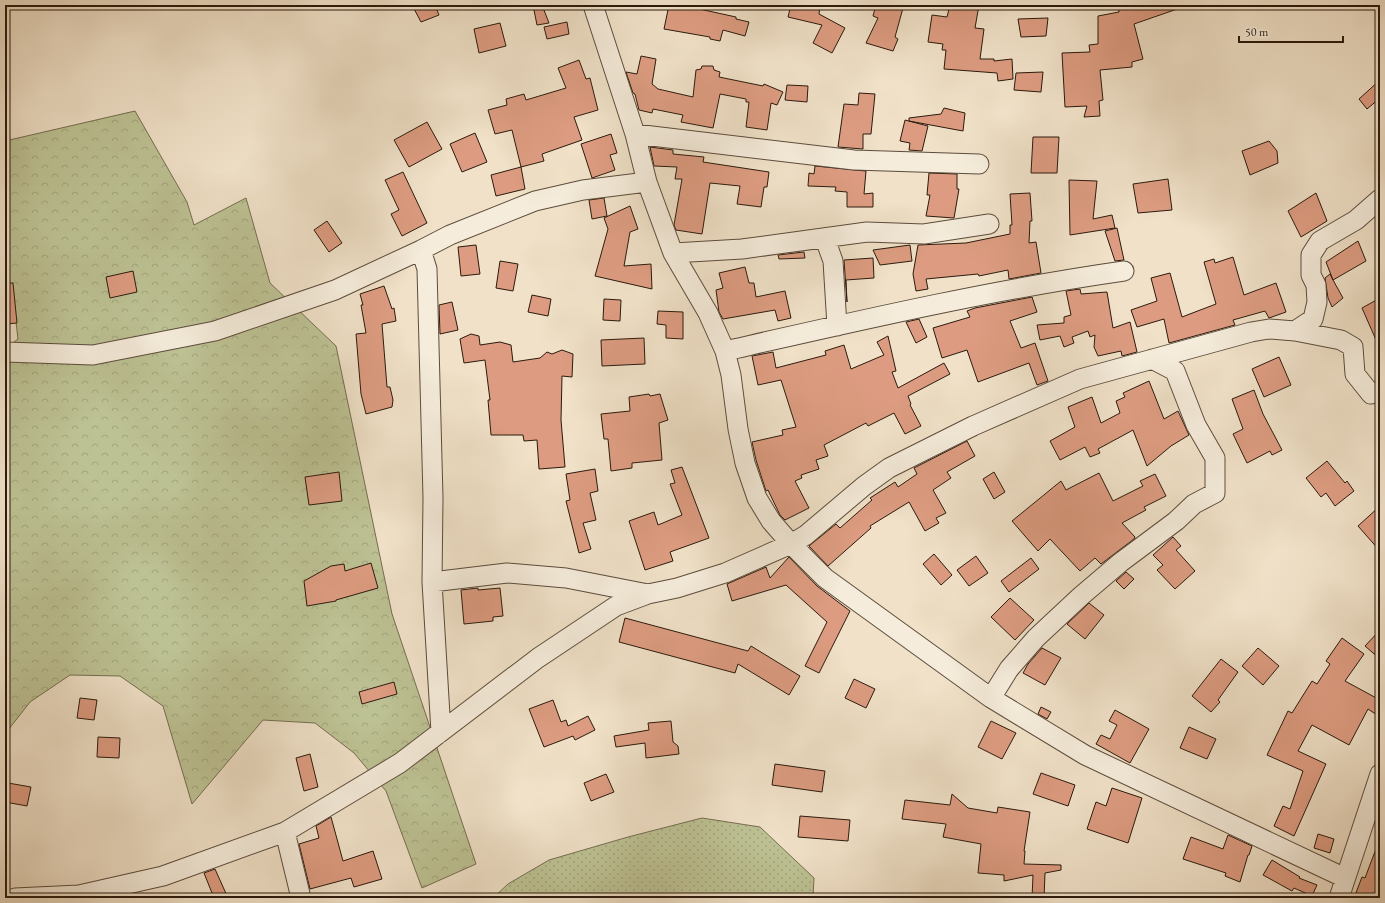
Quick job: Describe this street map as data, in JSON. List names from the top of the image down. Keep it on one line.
{"scale_bar":"50 m"}
